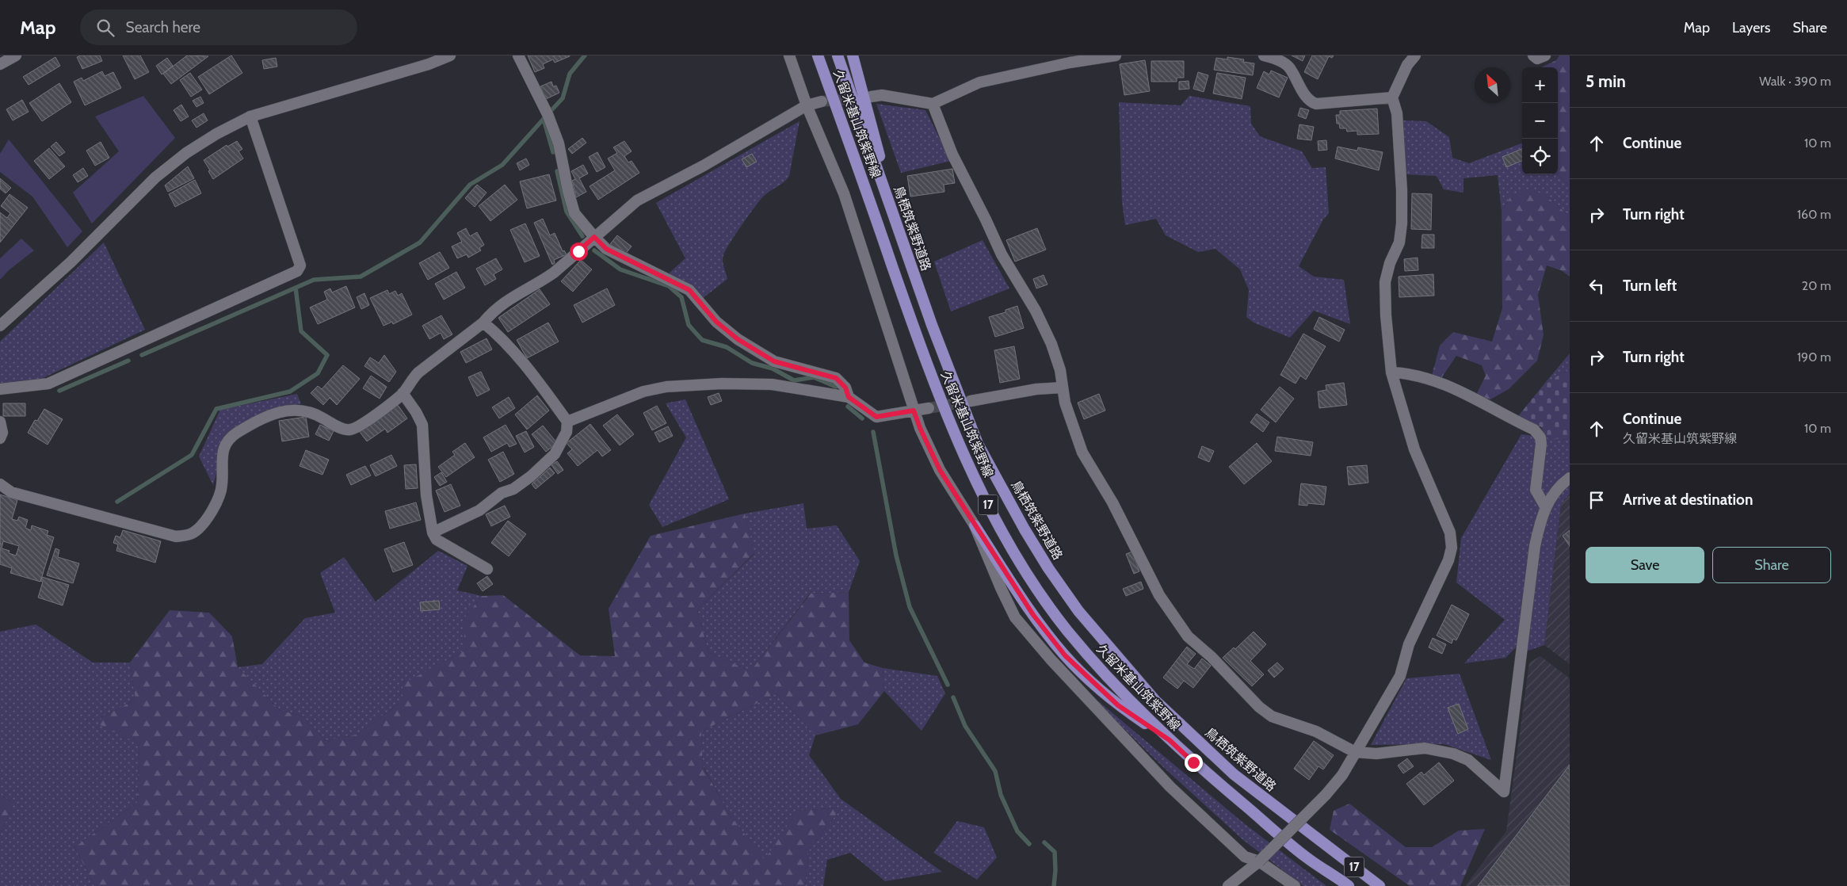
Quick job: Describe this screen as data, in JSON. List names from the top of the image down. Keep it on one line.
{"streets":{"main road":["久留米基山筑紫野線","鳥栖筑紫野道路","17"]},"north":"top left","page":{"header":"Map","search":"Search here","nav":["Map","Layers","Share"],"heading":["5 min","Walk · 390 m"],"map_buttons":["+","−"],"list":[["Continue","10 m"],["Turn right","160 m"],["Turn left","20 m"],["Turn right","190 m"],["Continue","久留米基山筑紫野線","10 m"],"Arrive at destination"],"buttons":["Save","Share"]}}
